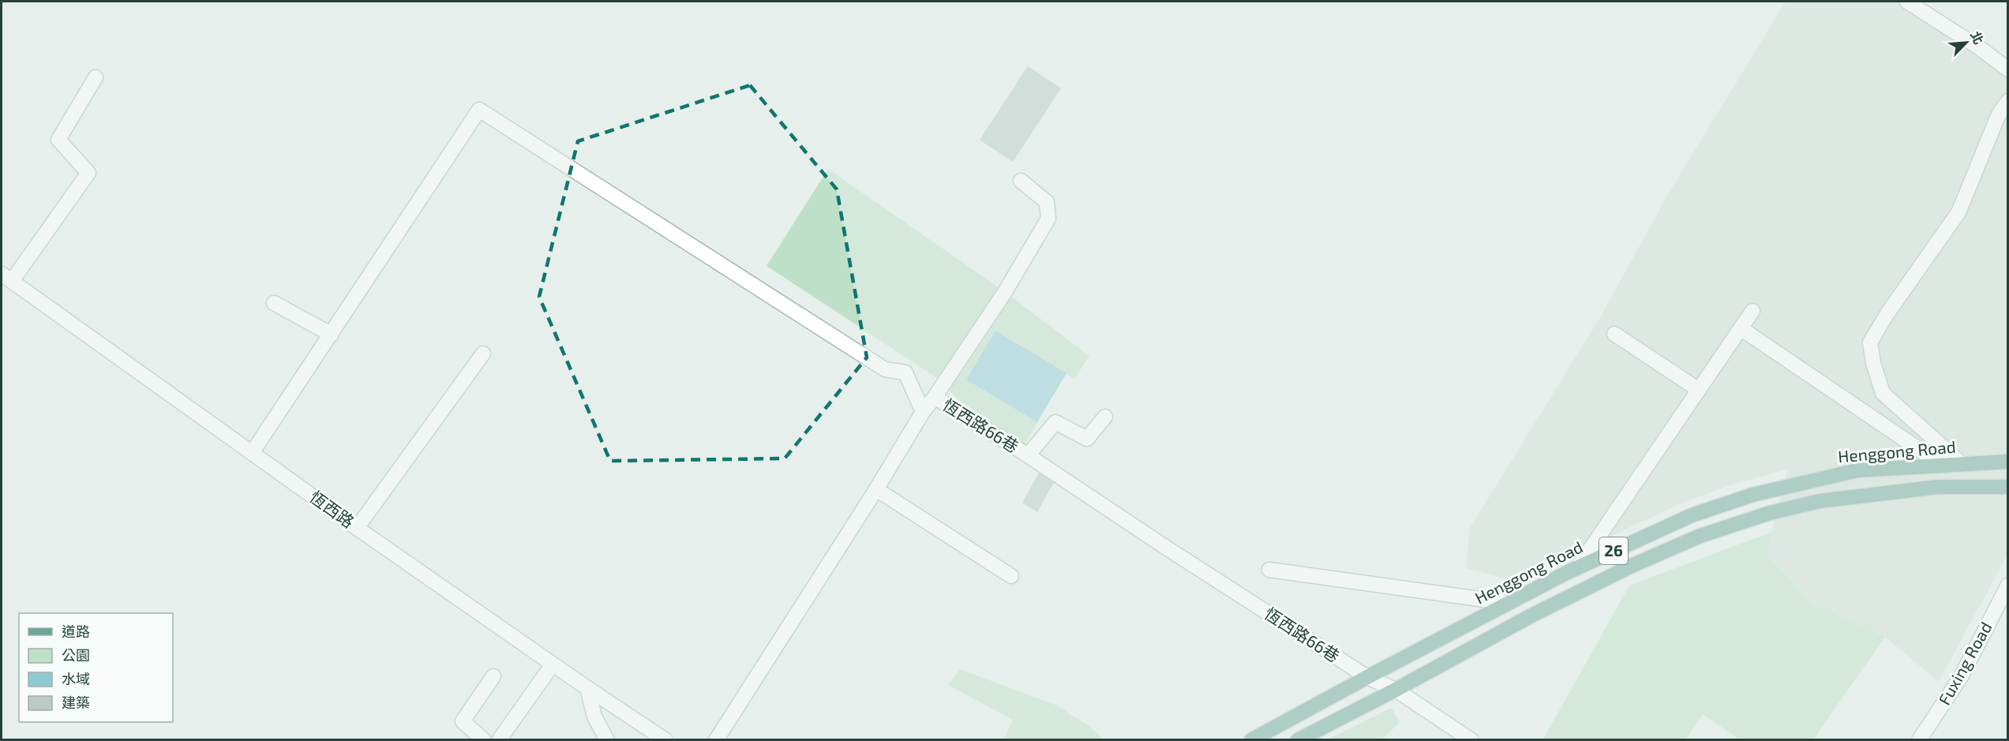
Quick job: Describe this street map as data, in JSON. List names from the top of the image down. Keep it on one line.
{"streets":{"main road":["Henggong Road","26"],"street":["恆西路66巷","恆西路","Fuxing Road"]},"crossings":[["恆西路66巷","Henggong Road"],["恆西路66巷","26"]],"legend":["道路","公園","水域","建築"],"north":"top right"}
